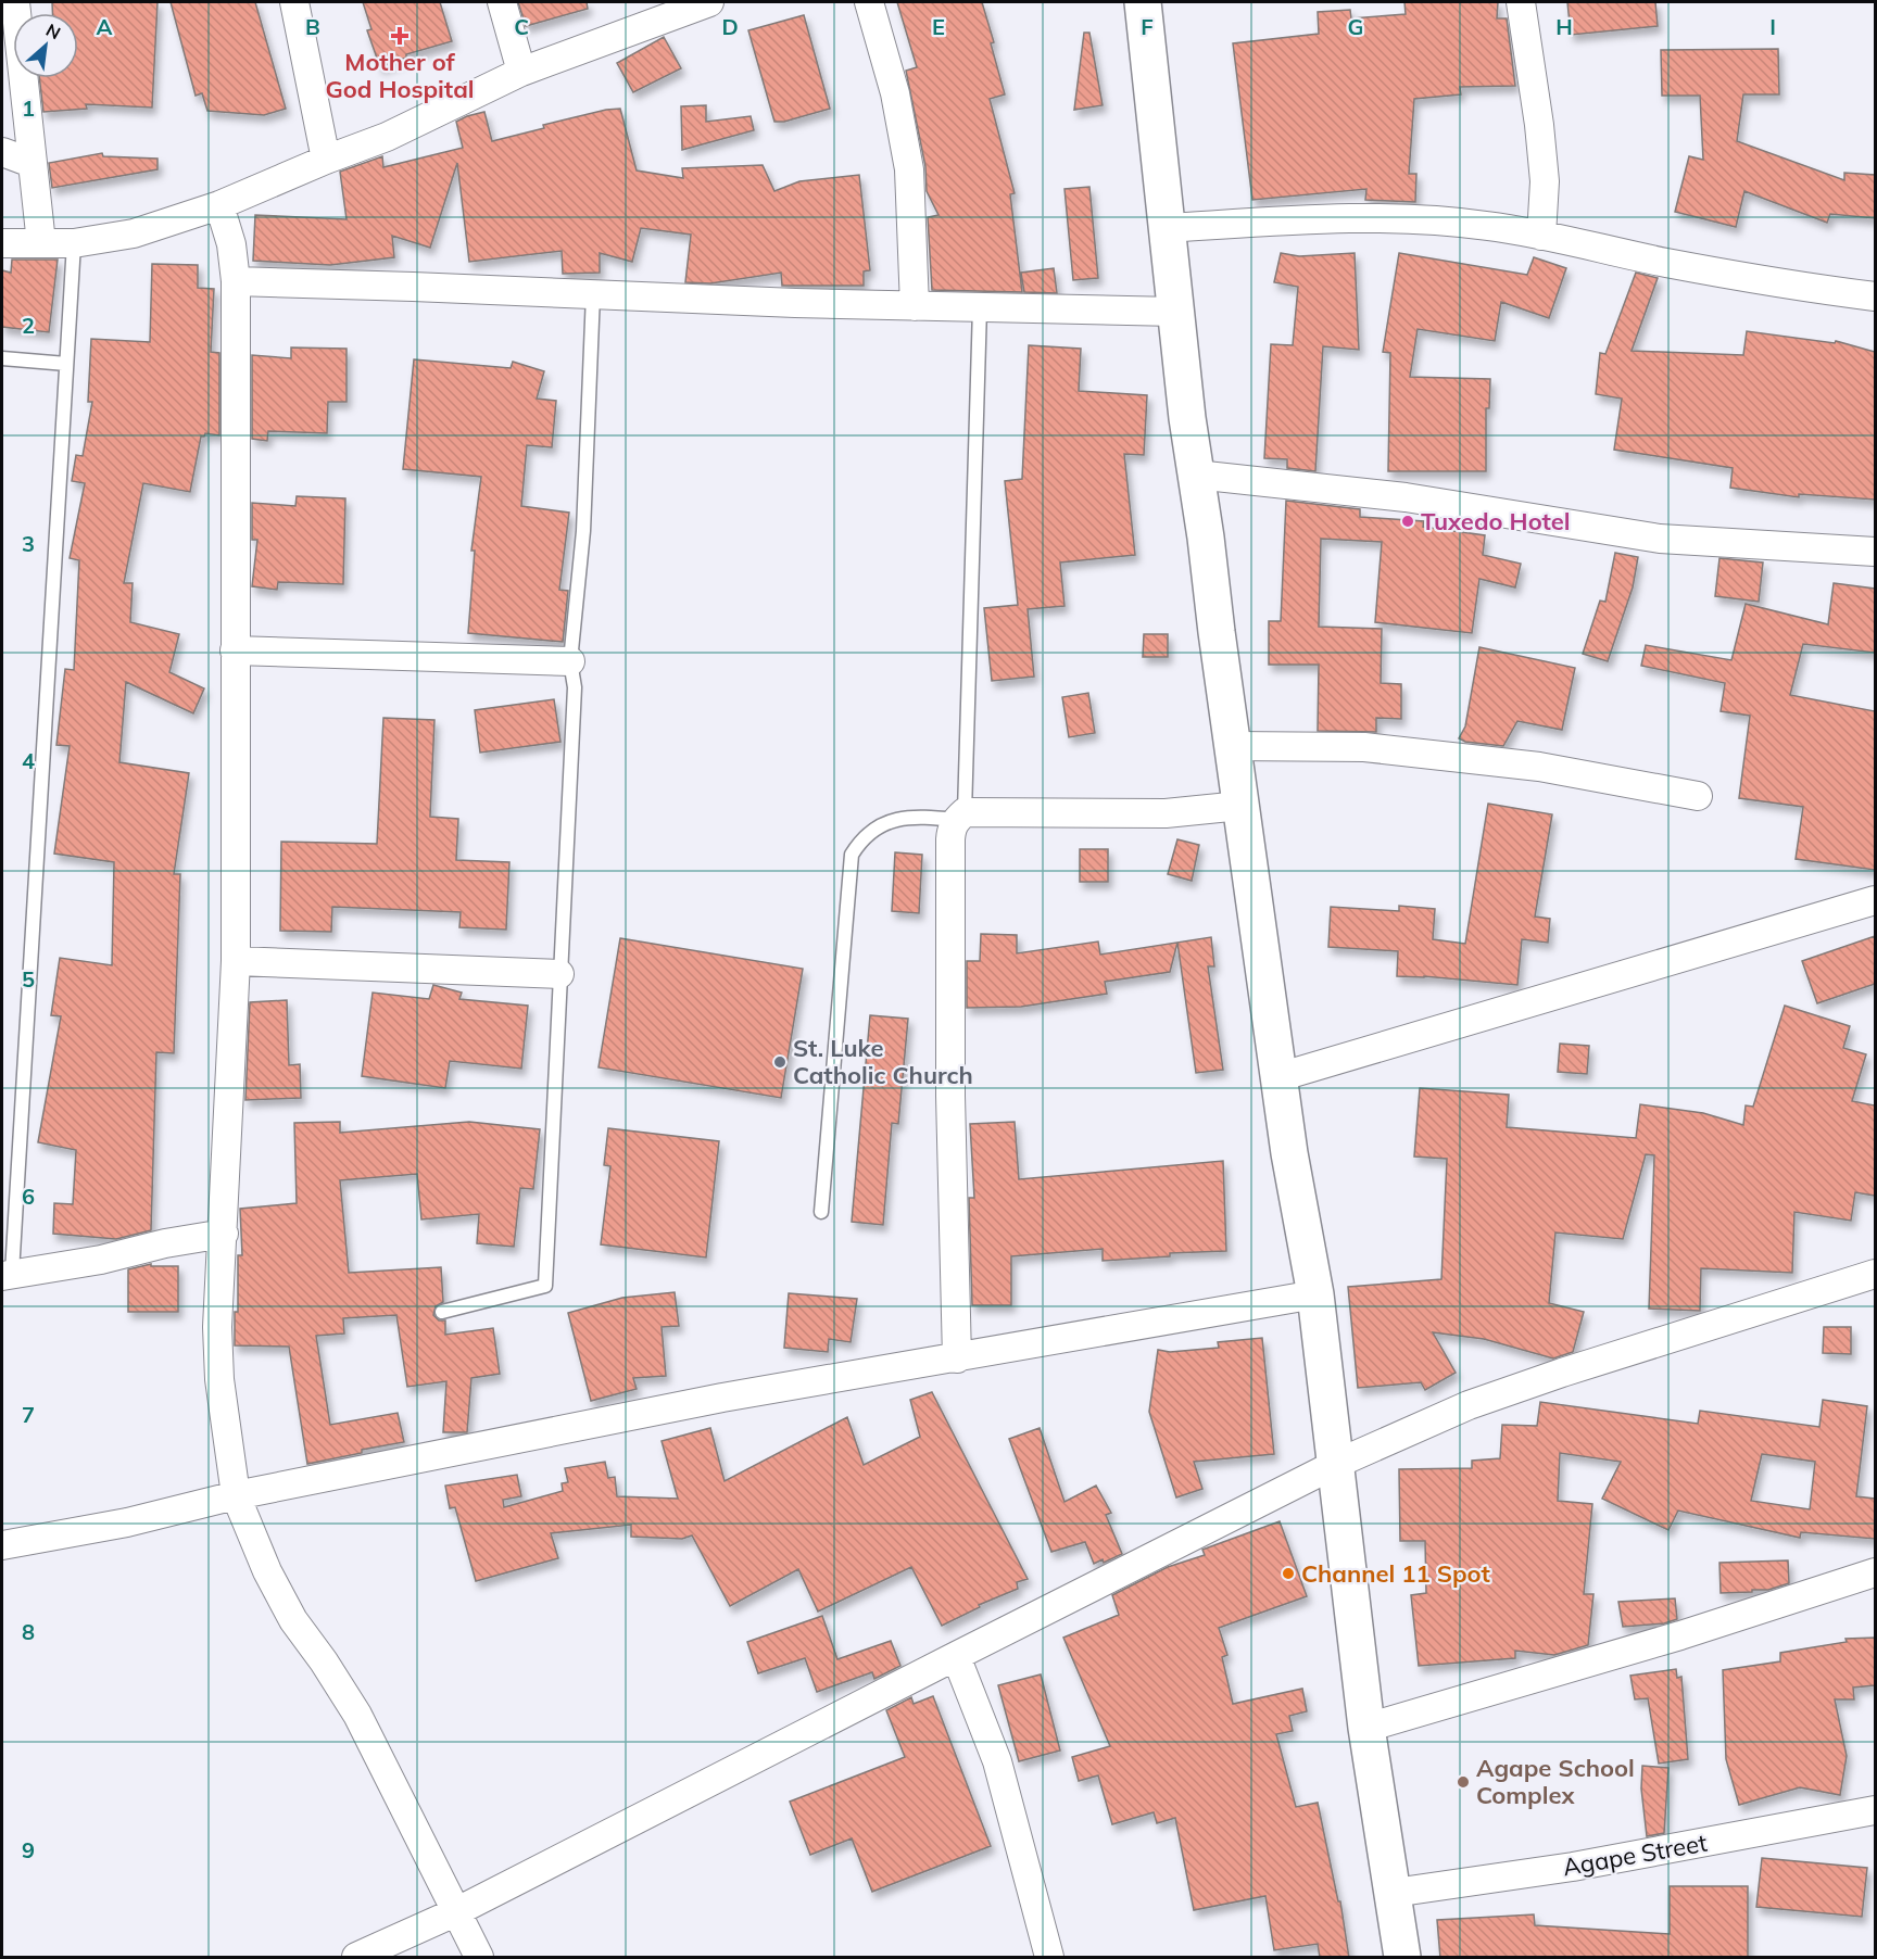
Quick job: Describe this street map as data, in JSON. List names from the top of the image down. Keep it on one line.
{"streets":{"street":["Agape Street"]},"places":{"health":["Mother of God Hospital"],"other":["Tuxedo Hotel","St. Luke Catholic Church","Channel 11 Spot","Agape School Complex"]},"north":"top right","grid":{"columns":["A","B","C","D","E","F","G","H","I"],"rows":["1","2","3","4","5","6","7","8","9"]}}
